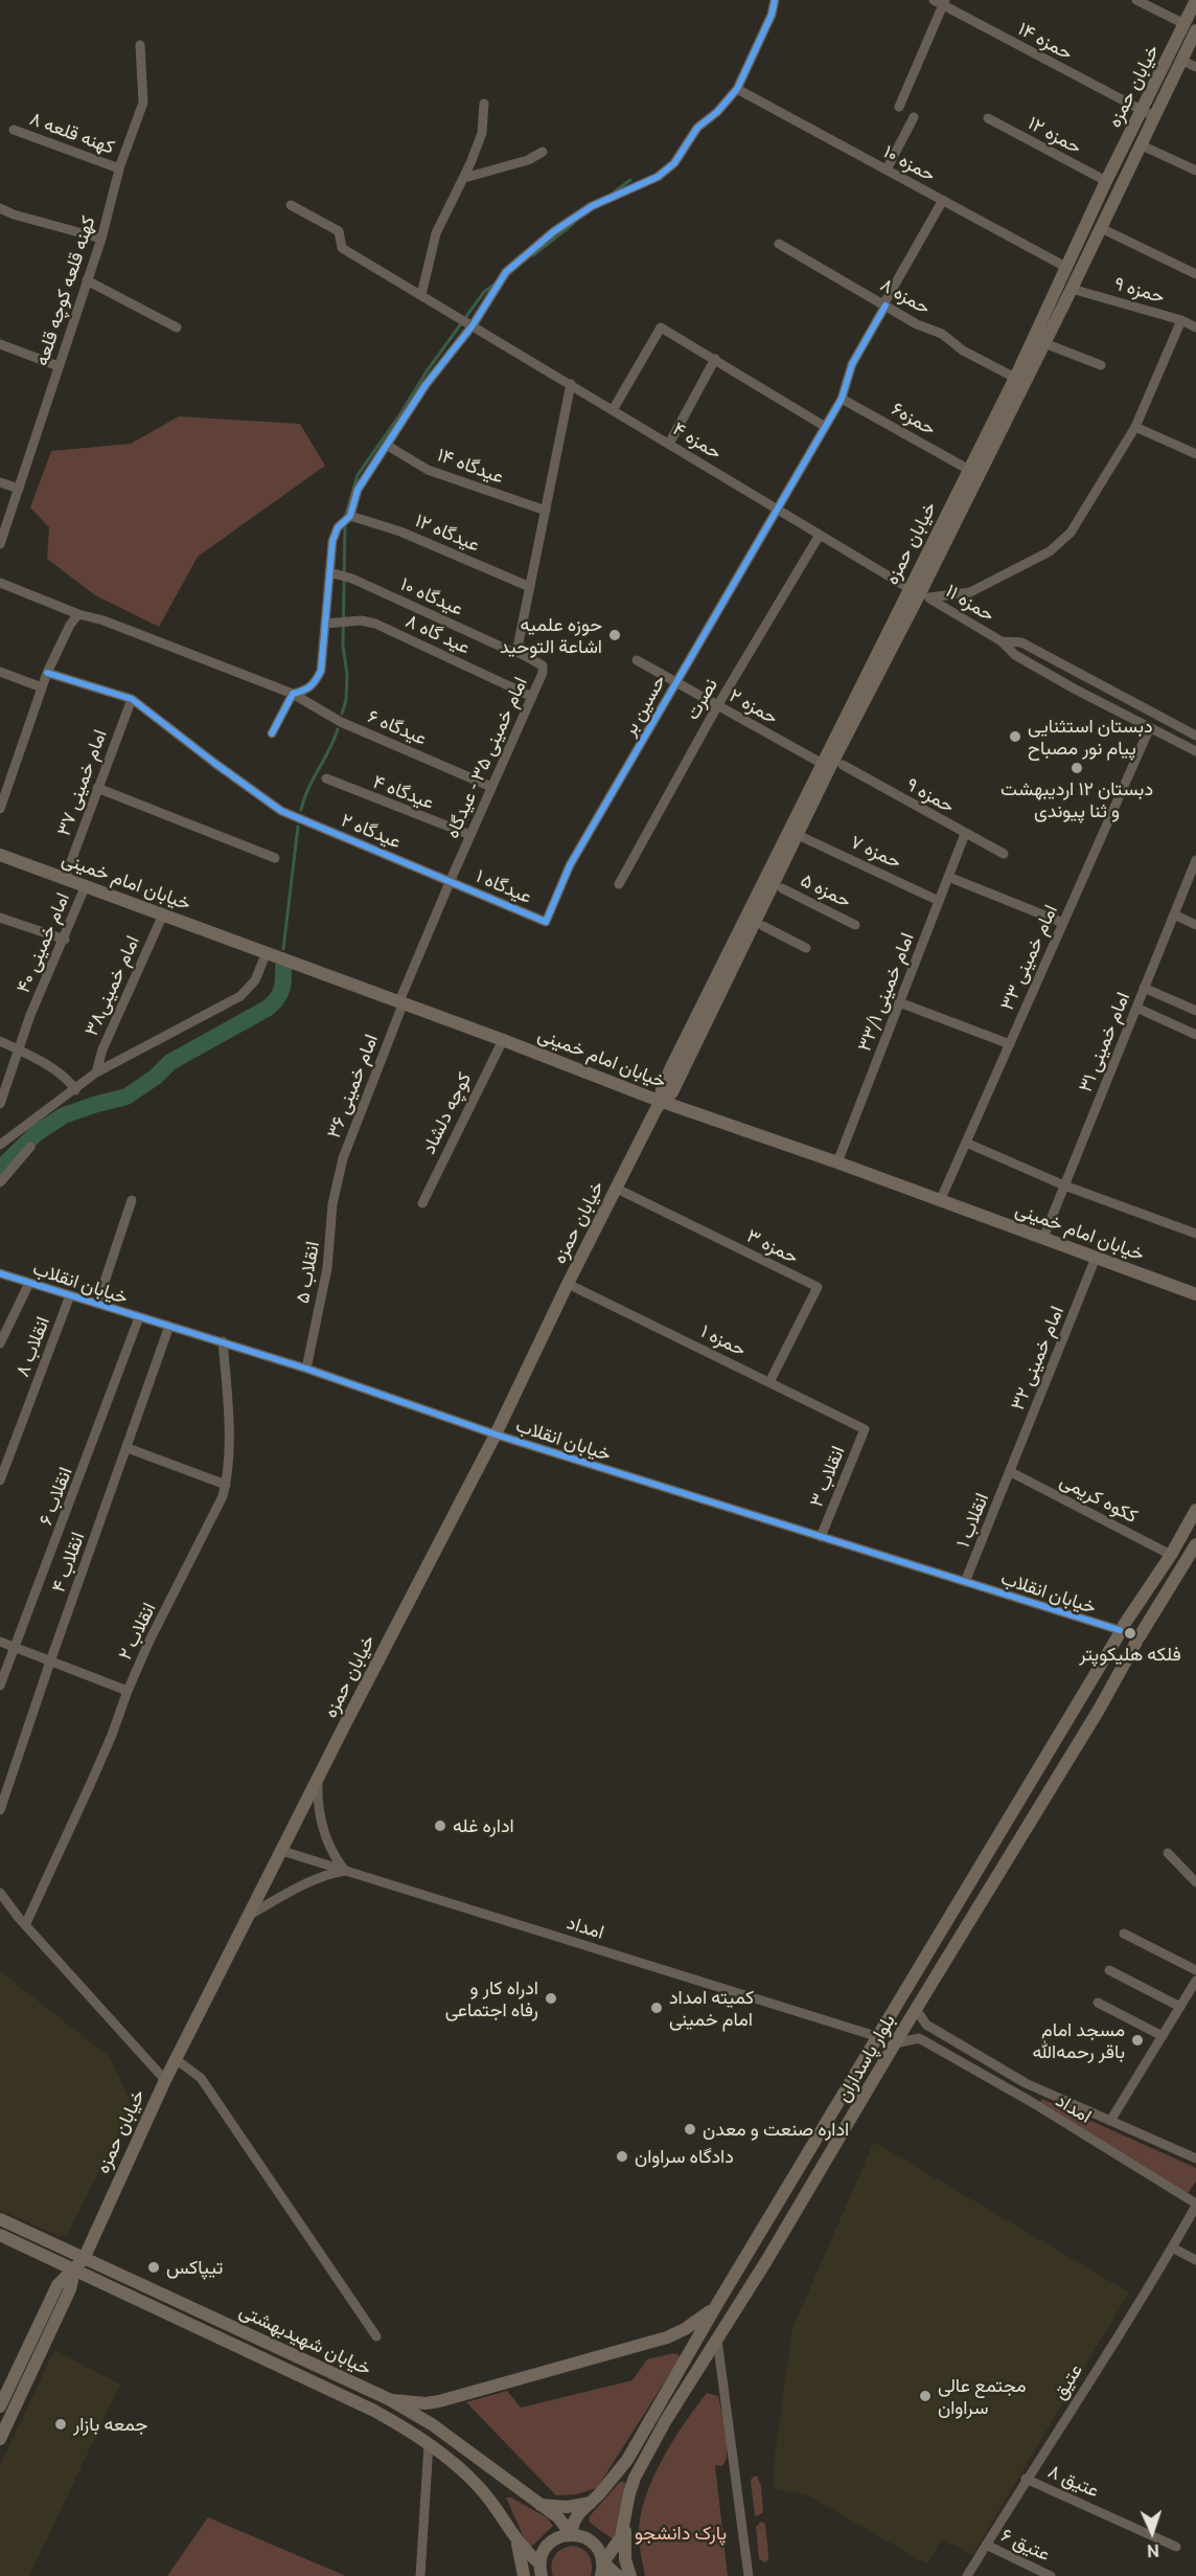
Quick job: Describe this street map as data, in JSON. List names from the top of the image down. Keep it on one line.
{"streets":{"main road":["خیابان حمزه","خیابان امام خمینی","بلوار پاسداران","خیابان شهیدبهشتی"],"street":["حمزه ۱۴","کهنه قلعه ۸","حمزه ۱۲","حمزه ۱۰","حمزه ۹","کهنه قلعه کوچه قلعه","حمزه ۸","حمزه۶","حمزه ۴","عیدگاه ۱۴","عیدگاه ۱۲","عیدگاه ۱۰","حمزه ۱۱","عید گاه ۸","نصرت","حسین بر","حمزه ۲","عیدگاه ۶","امام خمینی ۳۵ - عیدگاه","امام خمینی ۳۷","عیدگاه ۴","عیدگاه ۲","حمزه ۷","عیدگاه ۱","حمزه ۵","امام خمینی ۴۰","امام خمینی ۳۳","امام خمینی۳۸","امام خمینی ۳۳/۱","امام خمینی ۳۱","امام خمینی ۳۶","کوچه دلشاد","حمزه ۳","انقلاب ۵","خیابان انقلاب","حمزه ۱","انقلاب ۸","امام خمینی ۳۲","انقلاب ۳","انقلاب ۶","ککوه کریمی","انقلاب ۱","انقلاب ۴","انقلاب ۲","امداد","عتیق","عتیق ۸","عتیق ۶"]},"crossings":[["حمزه ۱۴","خیابان حمزه"],["خیابان حمزه","حمزه ۱۲"],["خیابان حمزه","حمزه ۱۰"],["خیابان حمزه","حمزه ۹"],["خیابان حمزه","حمزه ۸"],["خیابان حمزه","حمزه۶"],["خیابان حمزه","حمزه ۴"],["خیابان حمزه","حمزه ۱۱"],["خیابان حمزه","حمزه ۲"],["خیابان حمزه","حمزه ۷"],["خیابان حمزه","خیابان امام خمینی"],["خیابان حمزه","حمزه ۳"],["خیابان حمزه","خیابان انقلاب"],["خیابان حمزه","حمزه ۱"],["خیابان حمزه","امداد"],["خیابان حمزه","خیابان شهیدبهشتی"],["کهنه قلعه ۸","کهنه قلعه کوچه قلعه"],["حمزه ۱۰","حسین بر"],["حمزه ۹","حمزه ۲"],["حمزه ۹","امام خمینی ۳۳/۱"],["حمزه ۸","حسین بر"],["حمزه۶","حسین بر"],["حمزه ۴","حمزه ۱۱"],["حمزه ۴","نصرت"],["حمزه ۴","حسین بر"],["حمزه ۴","امام خمینی ۳۵ - عیدگاه"],["عیدگاه ۱۴","امام خمینی ۳۵ - عیدگاه"],["عیدگاه ۱۲","امام خمینی ۳۵ - عیدگاه"],["عیدگاه ۱۰","امام خمینی ۳۵ - عیدگاه"],["عید گاه ۸","امام خمینی ۳۵ - عیدگاه"],["نصرت","حمزه ۲"],["حسین بر","حمزه ۲"],["حسین بر","عیدگاه ۱"],["عیدگاه ۶","امام خمینی ۳۵ - عیدگاه"],["امام خمینی ۳۵ - عیدگاه","عیدگاه ۴"],["امام خمینی ۳۵ - عیدگاه","عیدگاه ۲"],["امام خمینی ۳۵ - عیدگاه","خیابان امام خمینی"],["امام خمینی ۳۵ - عیدگاه","عیدگاه ۱"],["امام خمینی ۳۵ - عیدگاه","امام خمینی ۳۶"],["امام خمینی ۳۷","عیدگاه ۲"],["امام خمینی ۳۷","خیابان امام خمینی"],["عیدگاه ۲","عیدگاه ۱"],["حمزه ۷","امام خمینی ۳۳/۱"],["خیابان امام خمینی","امام خمینی ۴۰"],["خیابان امام خمینی","امام خمینی ۳۳"],["خیابان امام خمینی","امام خمینی۳۸"],["خیابان امام خمینی","امام خمینی ۳۳/۱"],["خیابان امام خمینی","امام خمینی ۳۱"],["خیابان امام خمینی","امام خمینی ۳۶"],["خیابان امام خمینی","کوچه دلشاد"],["خیابان امام خمینی","امام خمینی ۳۲"],["امام خمینی ۳۶","انقلاب ۵"],["حمزه ۳","حمزه ۱"],["انقلاب ۵","خیابان انقلاب"],["خیابان انقلاب","انقلاب ۸"],["خیابان انقلاب","انقلاب ۳"],["خیابان انقلاب","انقلاب ۶"],["خیابان انقلاب","انقلاب ۱"],["خیابان انقلاب","انقلاب ۴"],["خیابان انقلاب","انقلاب ۲"],["خیابان انقلاب","بلوار پاسداران"],["حمزه ۱","انقلاب ۳"],["امام خمینی ۳۲","ککوه کریمی"],["امام خمینی ۳۲","انقلاب ۱"],["ککوه کریمی","انقلاب ۱"],["ککوه کریمی","بلوار پاسداران"],["امداد","بلوار پاسداران"],["امداد","عتیق"],["بلوار پاسداران","خیابان شهیدبهشتی"],["عتیق","عتیق ۸"],["عتیق","عتیق ۶"]],"parks":["پارک دانشجو"],"places":["حوزه علمیه اشاعة التوحید","دبستان استثنایی پیام نور مصباح","دبستان ۱۲ اردیبهشت و ثنا پیوندی","فلکه هلیکوپتر","اداره غله","ادراه کار و رفاه اجتماعی","کمیته امداد امام خمینی","مسجد امام باقر رحمه‌الله","اداره صنعت و معدن","دادگاه سراوان","تیپاکس","مجتمع عالی سراوان","جمعه بازار"],"north":"bottom"}
